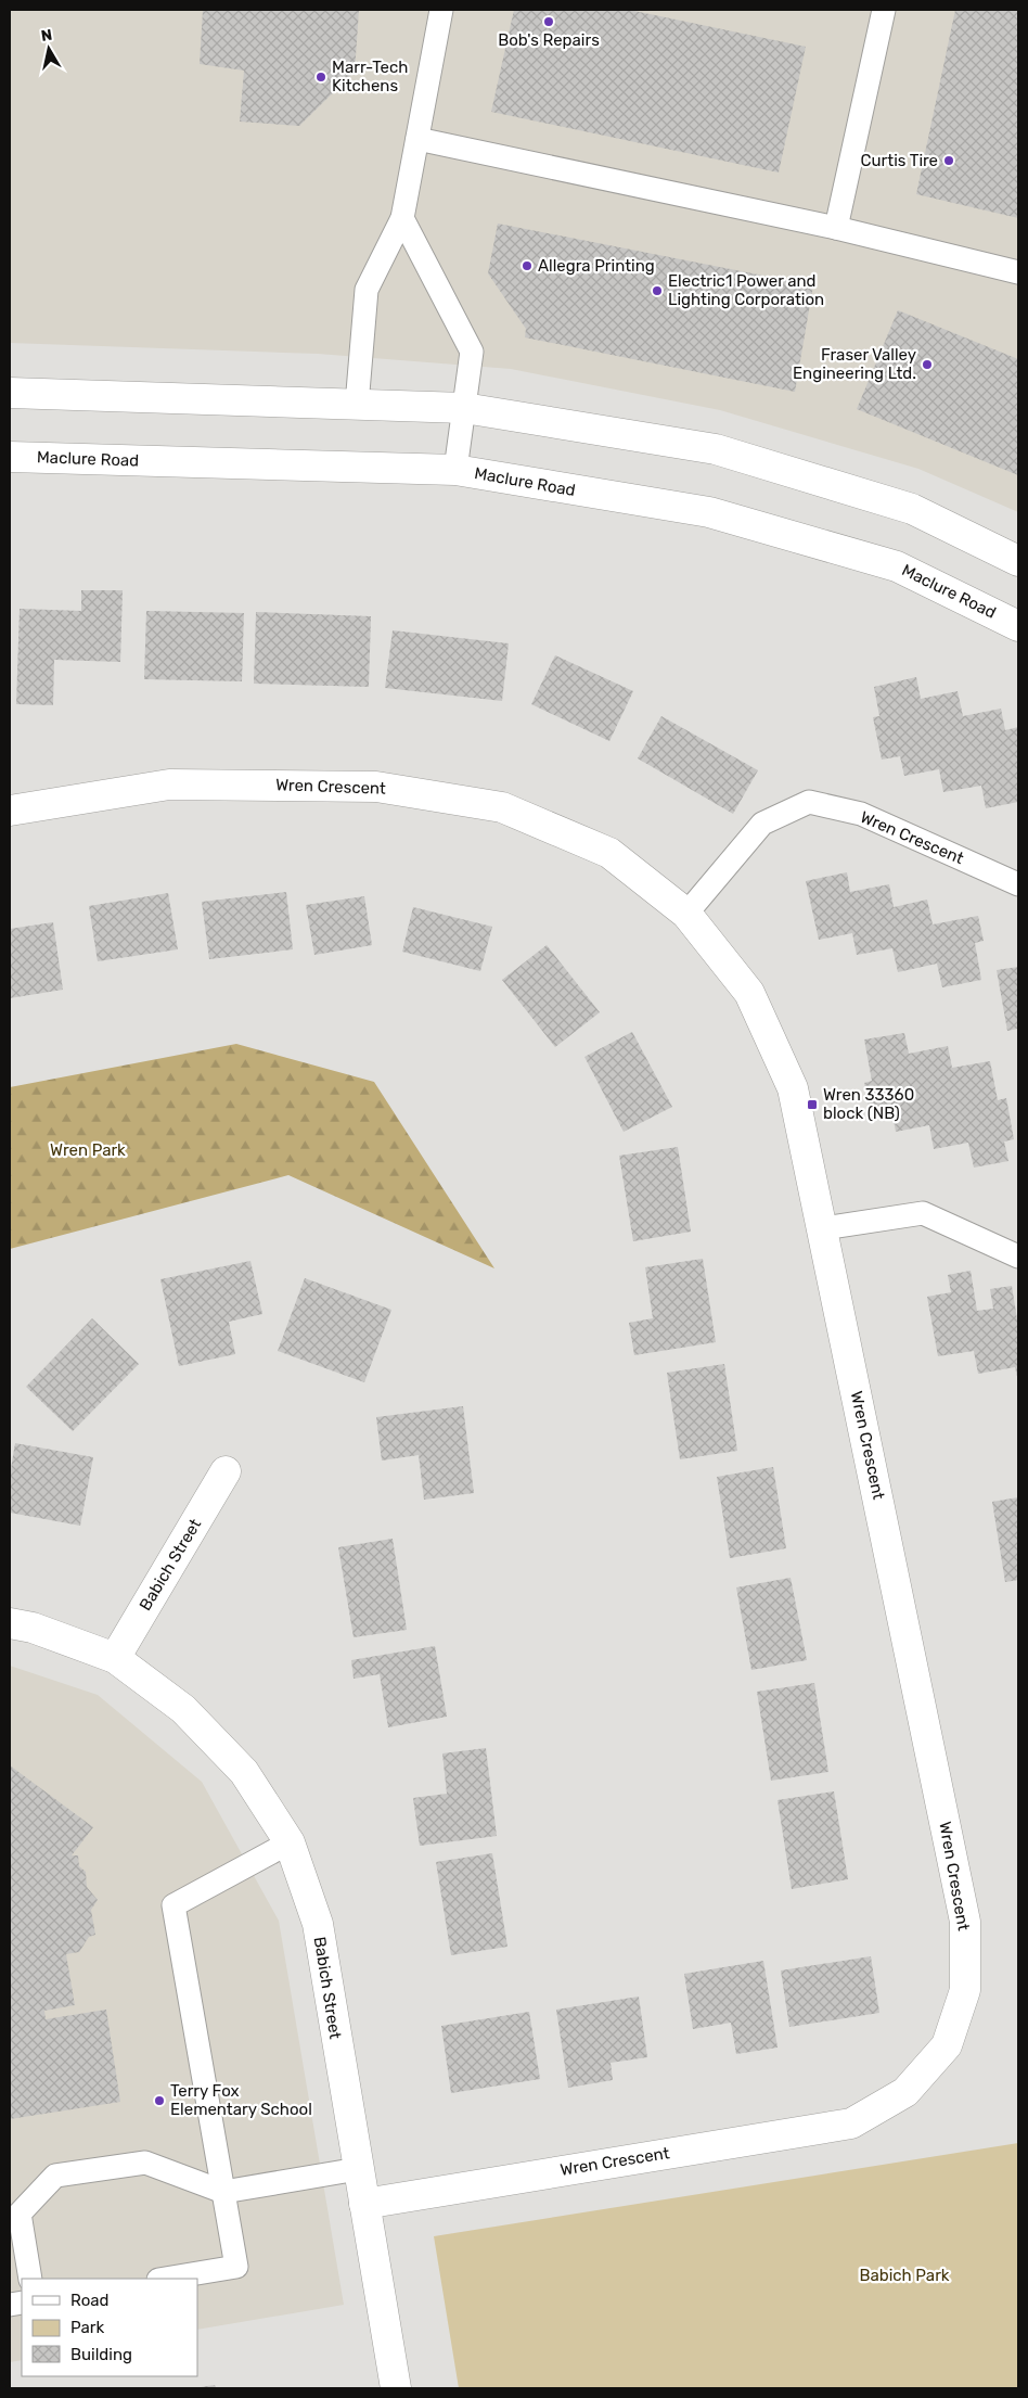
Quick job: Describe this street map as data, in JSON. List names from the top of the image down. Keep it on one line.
{"streets":{"street":["Maclure Road","Wren Crescent","Babich Street"]},"crossings":[["Wren Crescent","Babich Street"]],"parks":["Wren Park","Babich Park"],"places":{"other":["Bob's Repairs","Marr-Tech Kitchens","Curtis Tire","Allegra Printing","Electric1 Power and Lighting Corporation","Fraser Valley Engineering Ltd.","Terry Fox Elementary School"],"transit":["Wren 33360 block (NB)"]},"legend":["Road","Park","Building"],"north":"top"}
